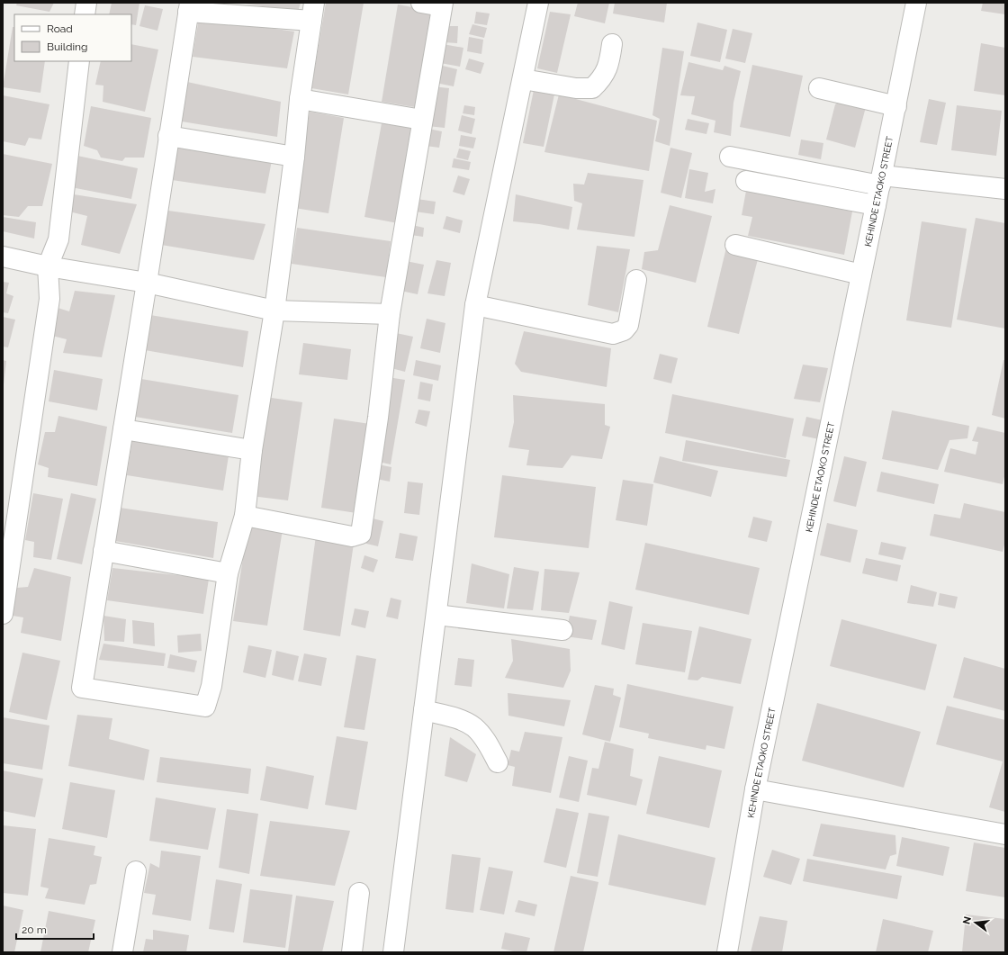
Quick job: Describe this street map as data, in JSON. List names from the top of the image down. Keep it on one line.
{"streets":{"street":["KEHINDE ETAOKO STREET"]},"legend":["Road","Building"],"scale_bar":"20 m","north":"left"}
